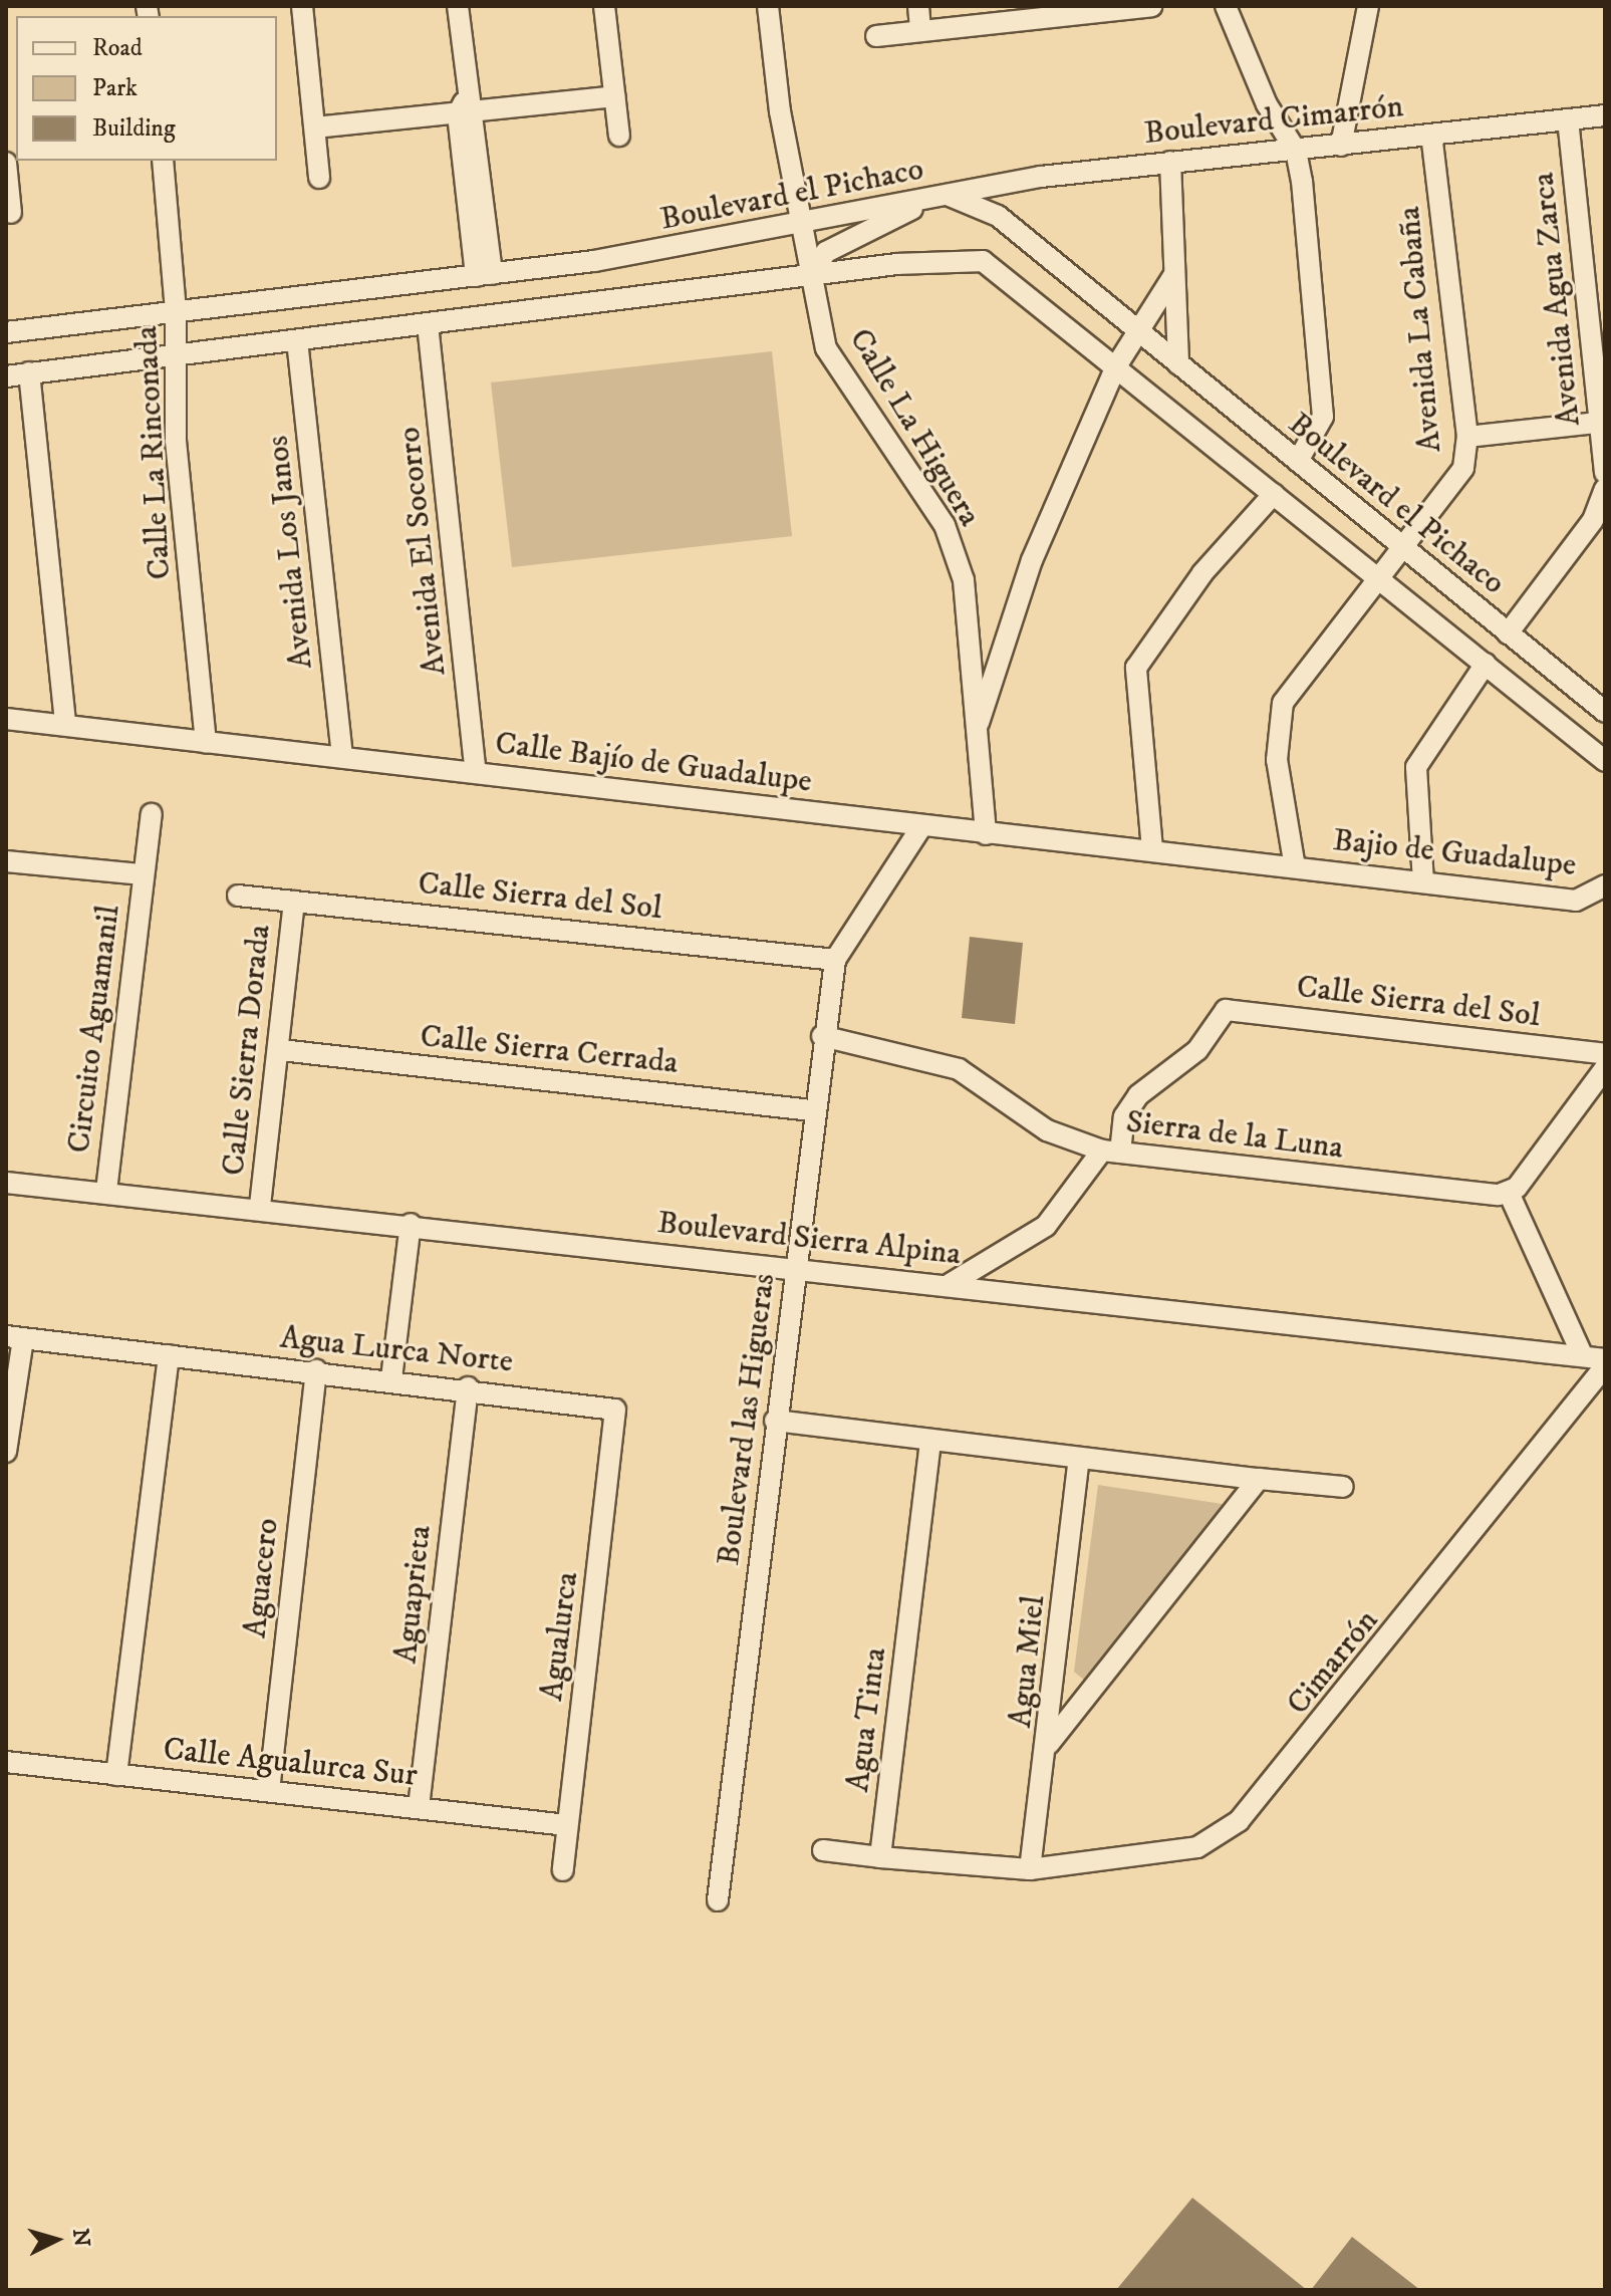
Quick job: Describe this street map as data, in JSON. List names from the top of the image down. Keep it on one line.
{"streets":{"street":["Boulevard Cimarrón","Boulevard el Pichaco","Avenida Agua Zarca","Avenida La Cabaña","Calle La Higuera","Calle La Rinconada","Avenida El Socorro","Avenida Los Janos","Calle Bajío de Guadalupe","Bajio de Guadalupe","Calle Sierra del Sol","Circuito Aguamanil","Calle Sierra Dorada","Calle Sierra Cerrada","Sierra de la Luna","Boulevard Sierra Alpina","Agua Lurca Norte","Boulevard las Higueras","Aguacero","Aguaprieta","Agualurca","Agua Miel","Cimarrón","Agua Tinta","Calle Agualurca Sur"]},"crossings":[["Boulevard Cimarrón","Boulevard el Pichaco"],["Boulevard Cimarrón","Avenida Agua Zarca"],["Boulevard Cimarrón","Avenida La Cabaña"],["Boulevard el Pichaco","Avenida La Cabaña"],["Boulevard el Pichaco","Calle La Higuera"],["Boulevard el Pichaco","Calle La Rinconada"],["Avenida La Cabaña","Calle Bajío de Guadalupe"],["Avenida La Cabaña","Bajio de Guadalupe"],["Calle La Higuera","Calle Bajío de Guadalupe"],["Calle La Rinconada","Calle Bajío de Guadalupe"],["Avenida El Socorro","Calle Bajío de Guadalupe"],["Avenida Los Janos","Calle Bajío de Guadalupe"],["Calle Bajío de Guadalupe","Bajio de Guadalupe"],["Calle Bajío de Guadalupe","Boulevard las Higueras"],["Calle Sierra del Sol","Calle Sierra Dorada"],["Calle Sierra del Sol","Sierra de la Luna"],["Calle Sierra del Sol","Boulevard las Higueras"],["Circuito Aguamanil","Boulevard Sierra Alpina"],["Calle Sierra Dorada","Calle Sierra Cerrada"],["Calle Sierra Dorada","Boulevard Sierra Alpina"],["Calle Sierra Cerrada","Boulevard las Higueras"],["Sierra de la Luna","Boulevard las Higueras"],["Boulevard Sierra Alpina","Boulevard las Higueras"],["Agua Lurca Norte","Aguacero"],["Agua Lurca Norte","Aguaprieta"],["Agua Lurca Norte","Agualurca"],["Aguacero","Calle Agualurca Sur"],["Aguaprieta","Calle Agualurca Sur"],["Agualurca","Calle Agualurca Sur"],["Agua Miel","Cimarrón"]],"legend":["Road","Park","Building"],"north":"right"}
